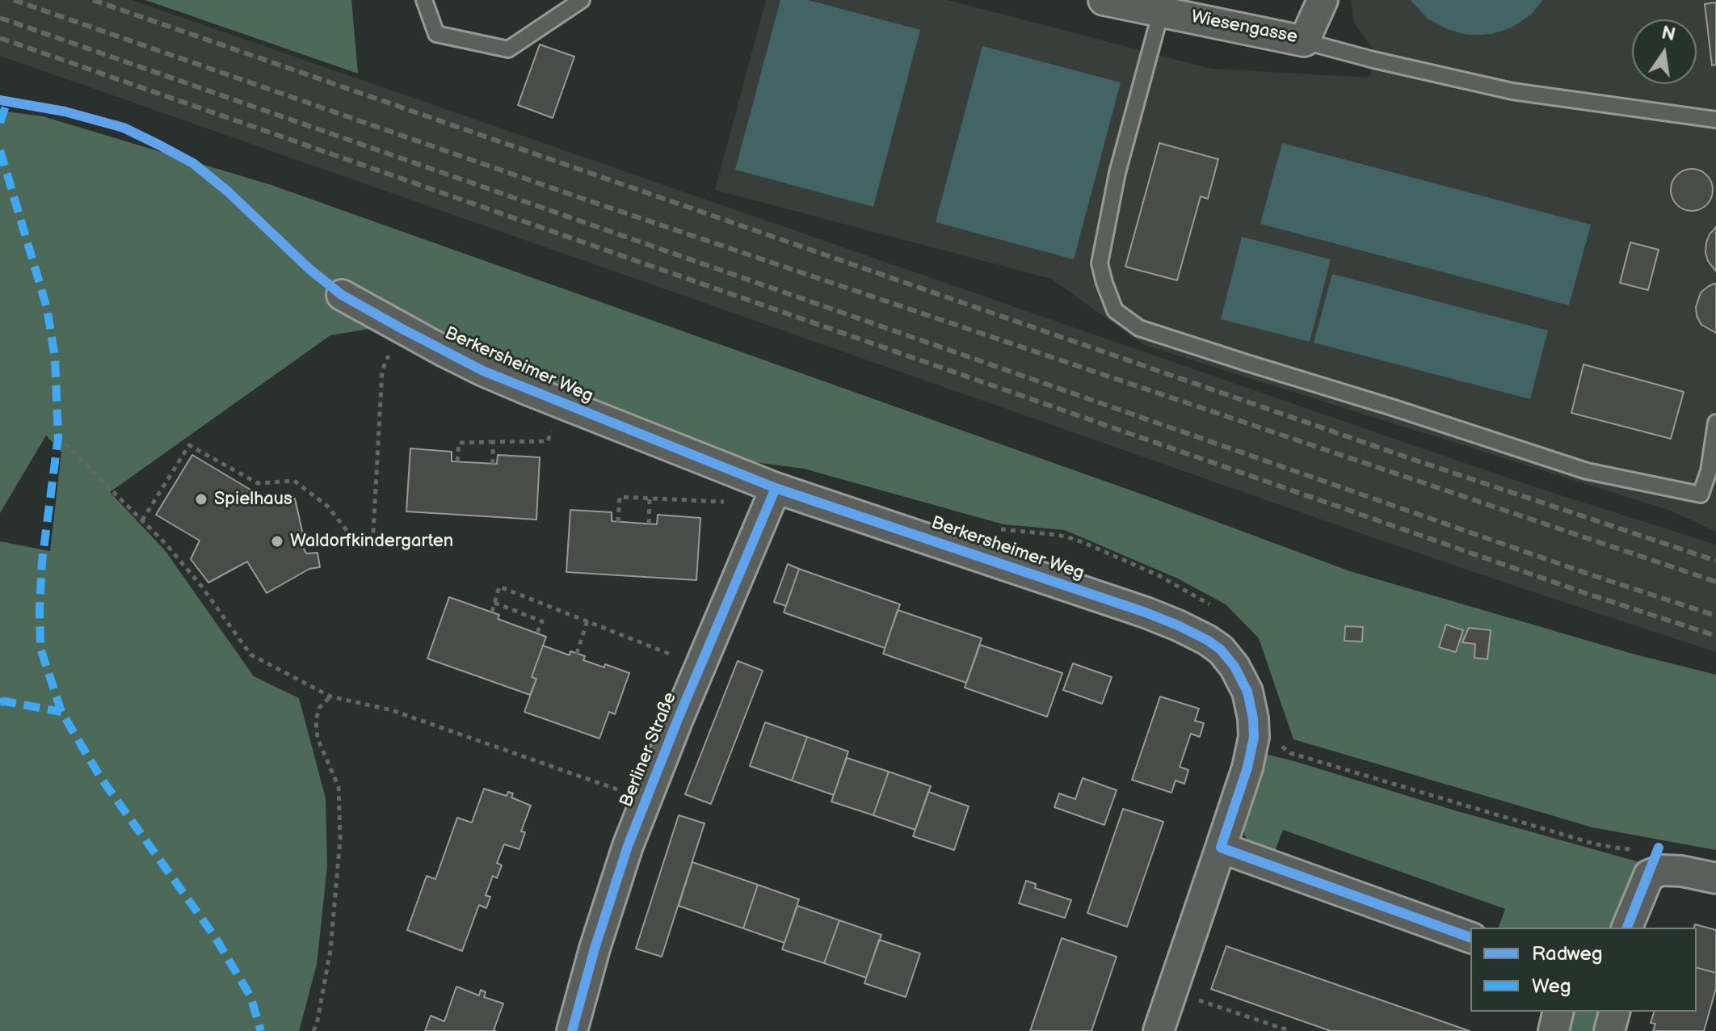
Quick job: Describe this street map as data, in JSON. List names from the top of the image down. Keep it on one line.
{"streets":{"street":["Wiesengasse","Berkersheimer Weg","Berliner Straße"]},"crossings":[["Berkersheimer Weg","Berliner Straße"]],"places":["Spielhaus","Waldorfkindergarten"],"legend":["Radweg","Weg"],"north":"top"}
